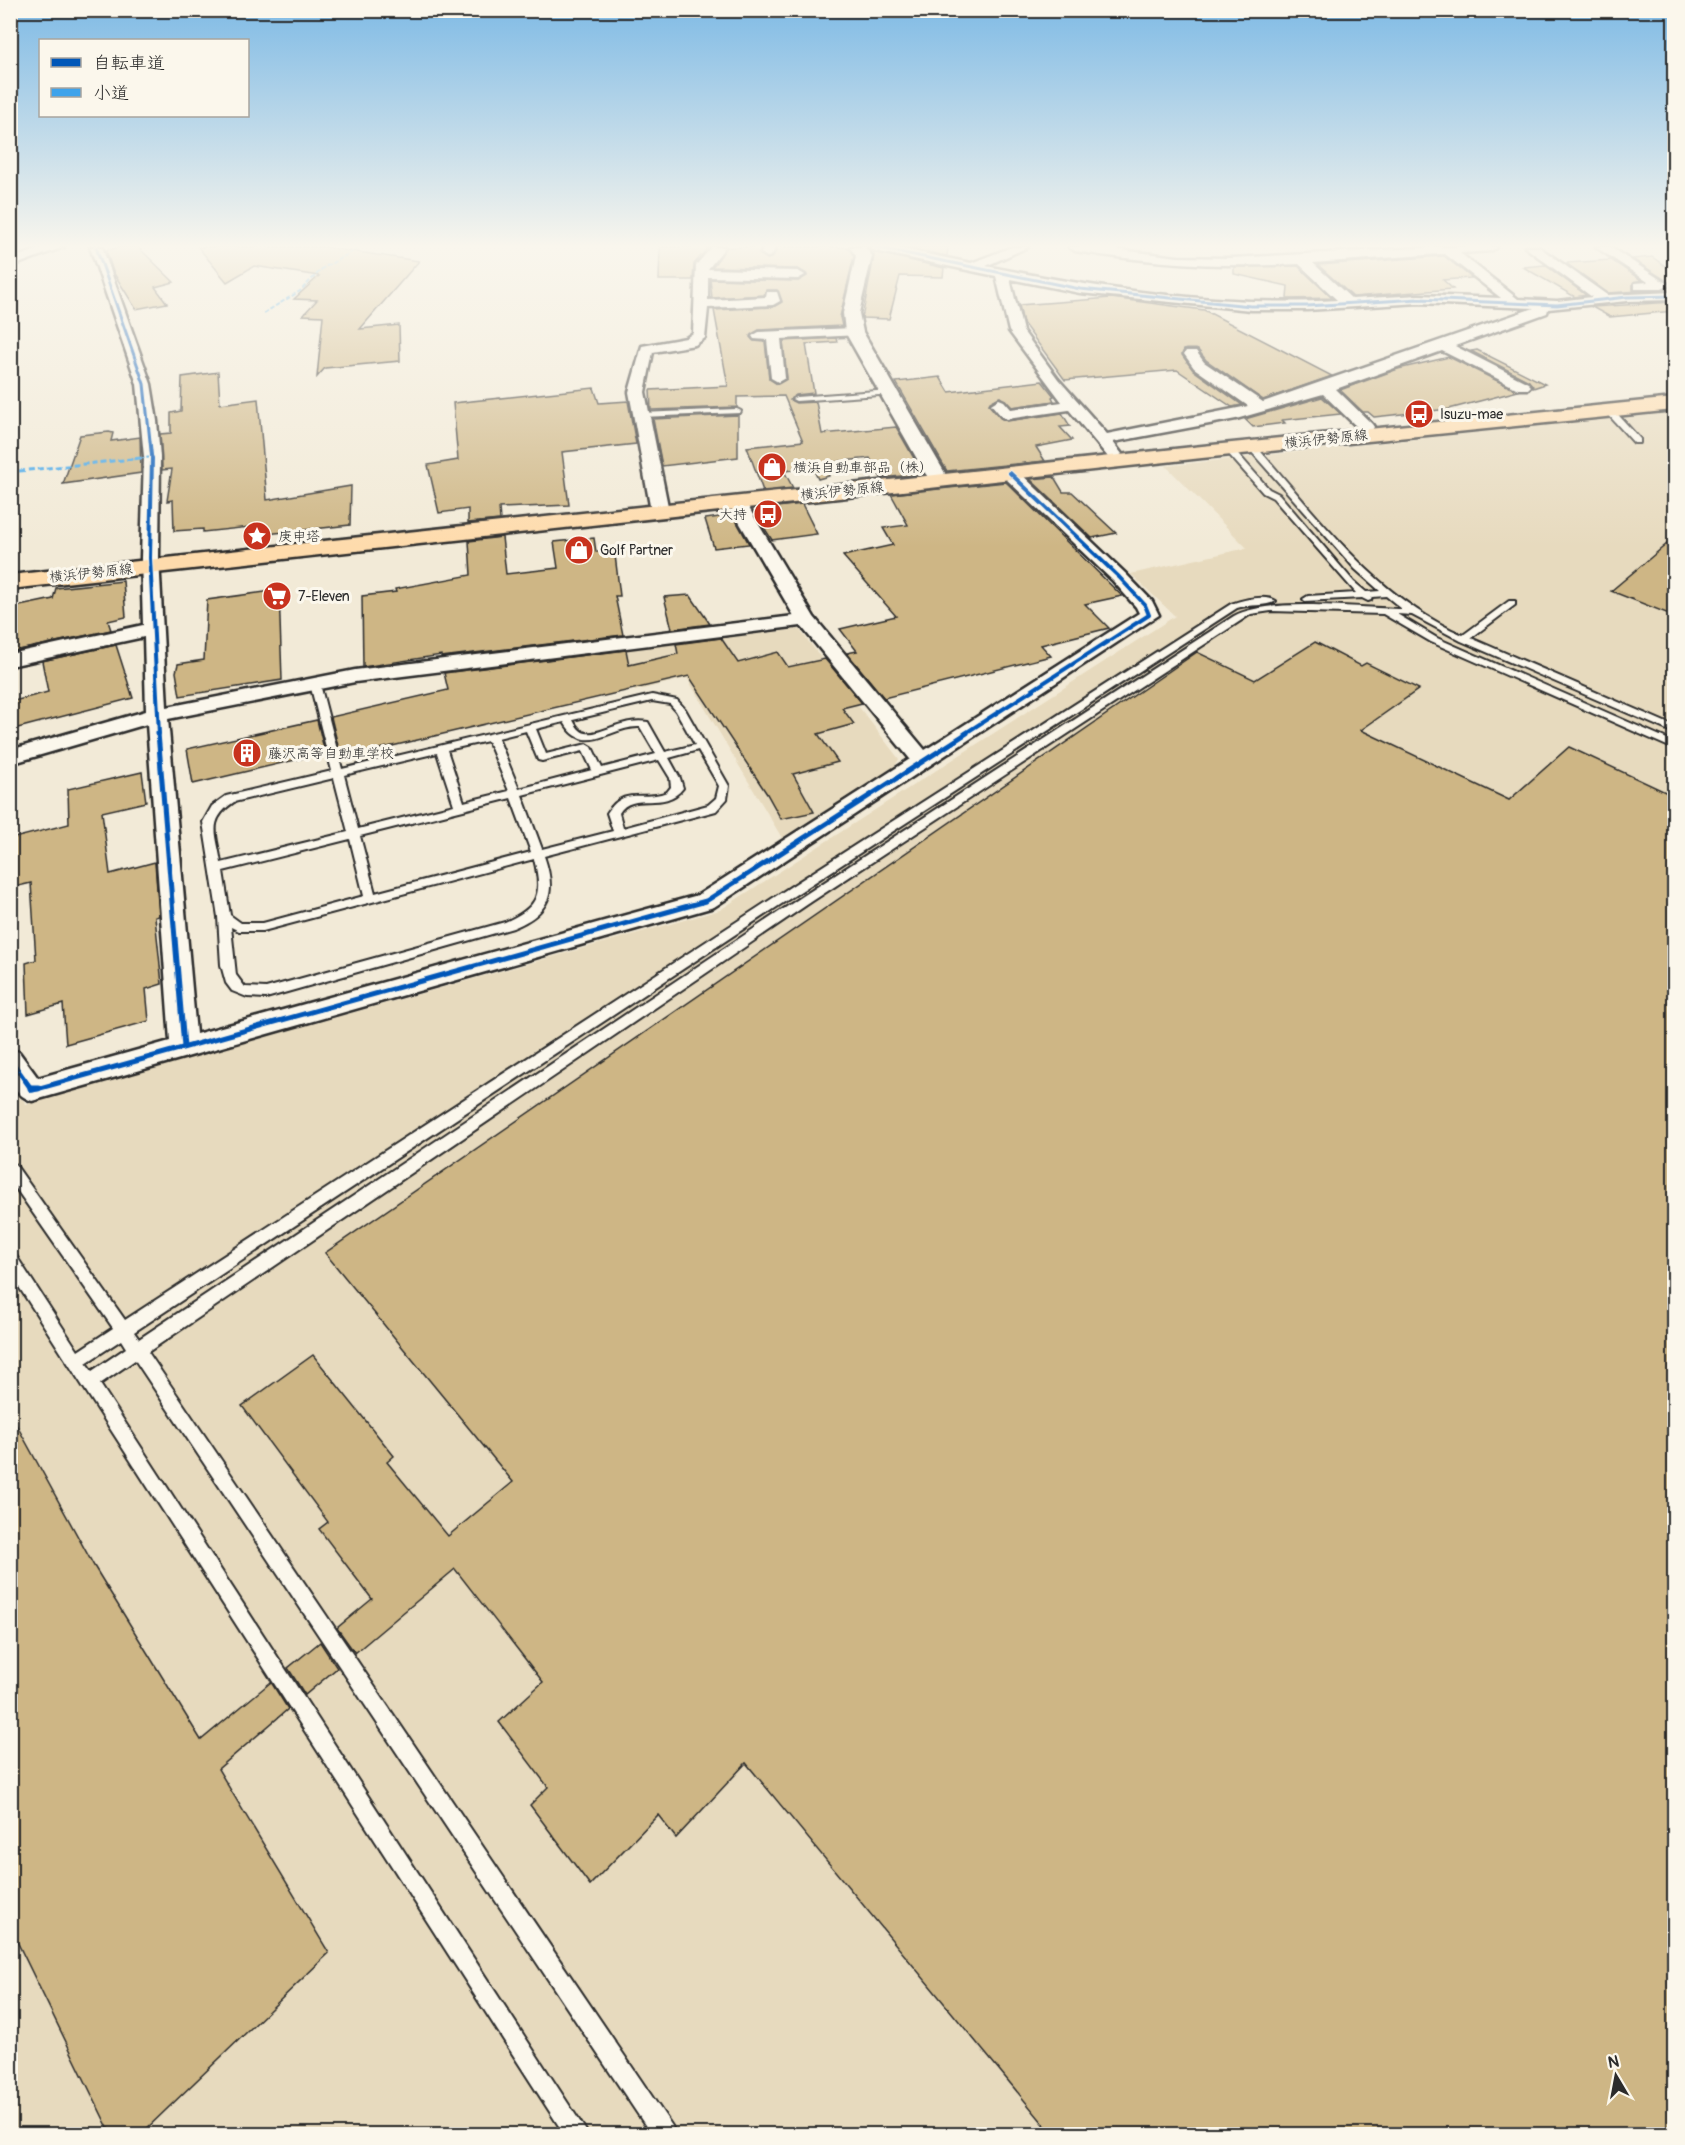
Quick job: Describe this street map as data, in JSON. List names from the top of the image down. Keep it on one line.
{"streets":{"main road":["横浜伊勢原線"]},"places":{"bus stop":["Isuzu-mae","大持"],"shop":["横浜自動車部品（株）","Golf Partner"],"place":["庚申塔"],"supermarket":["7-Eleven"],"building":["藤沢高等自動車学校"]},"legend":["自転車道","小道"],"north":"top"}
